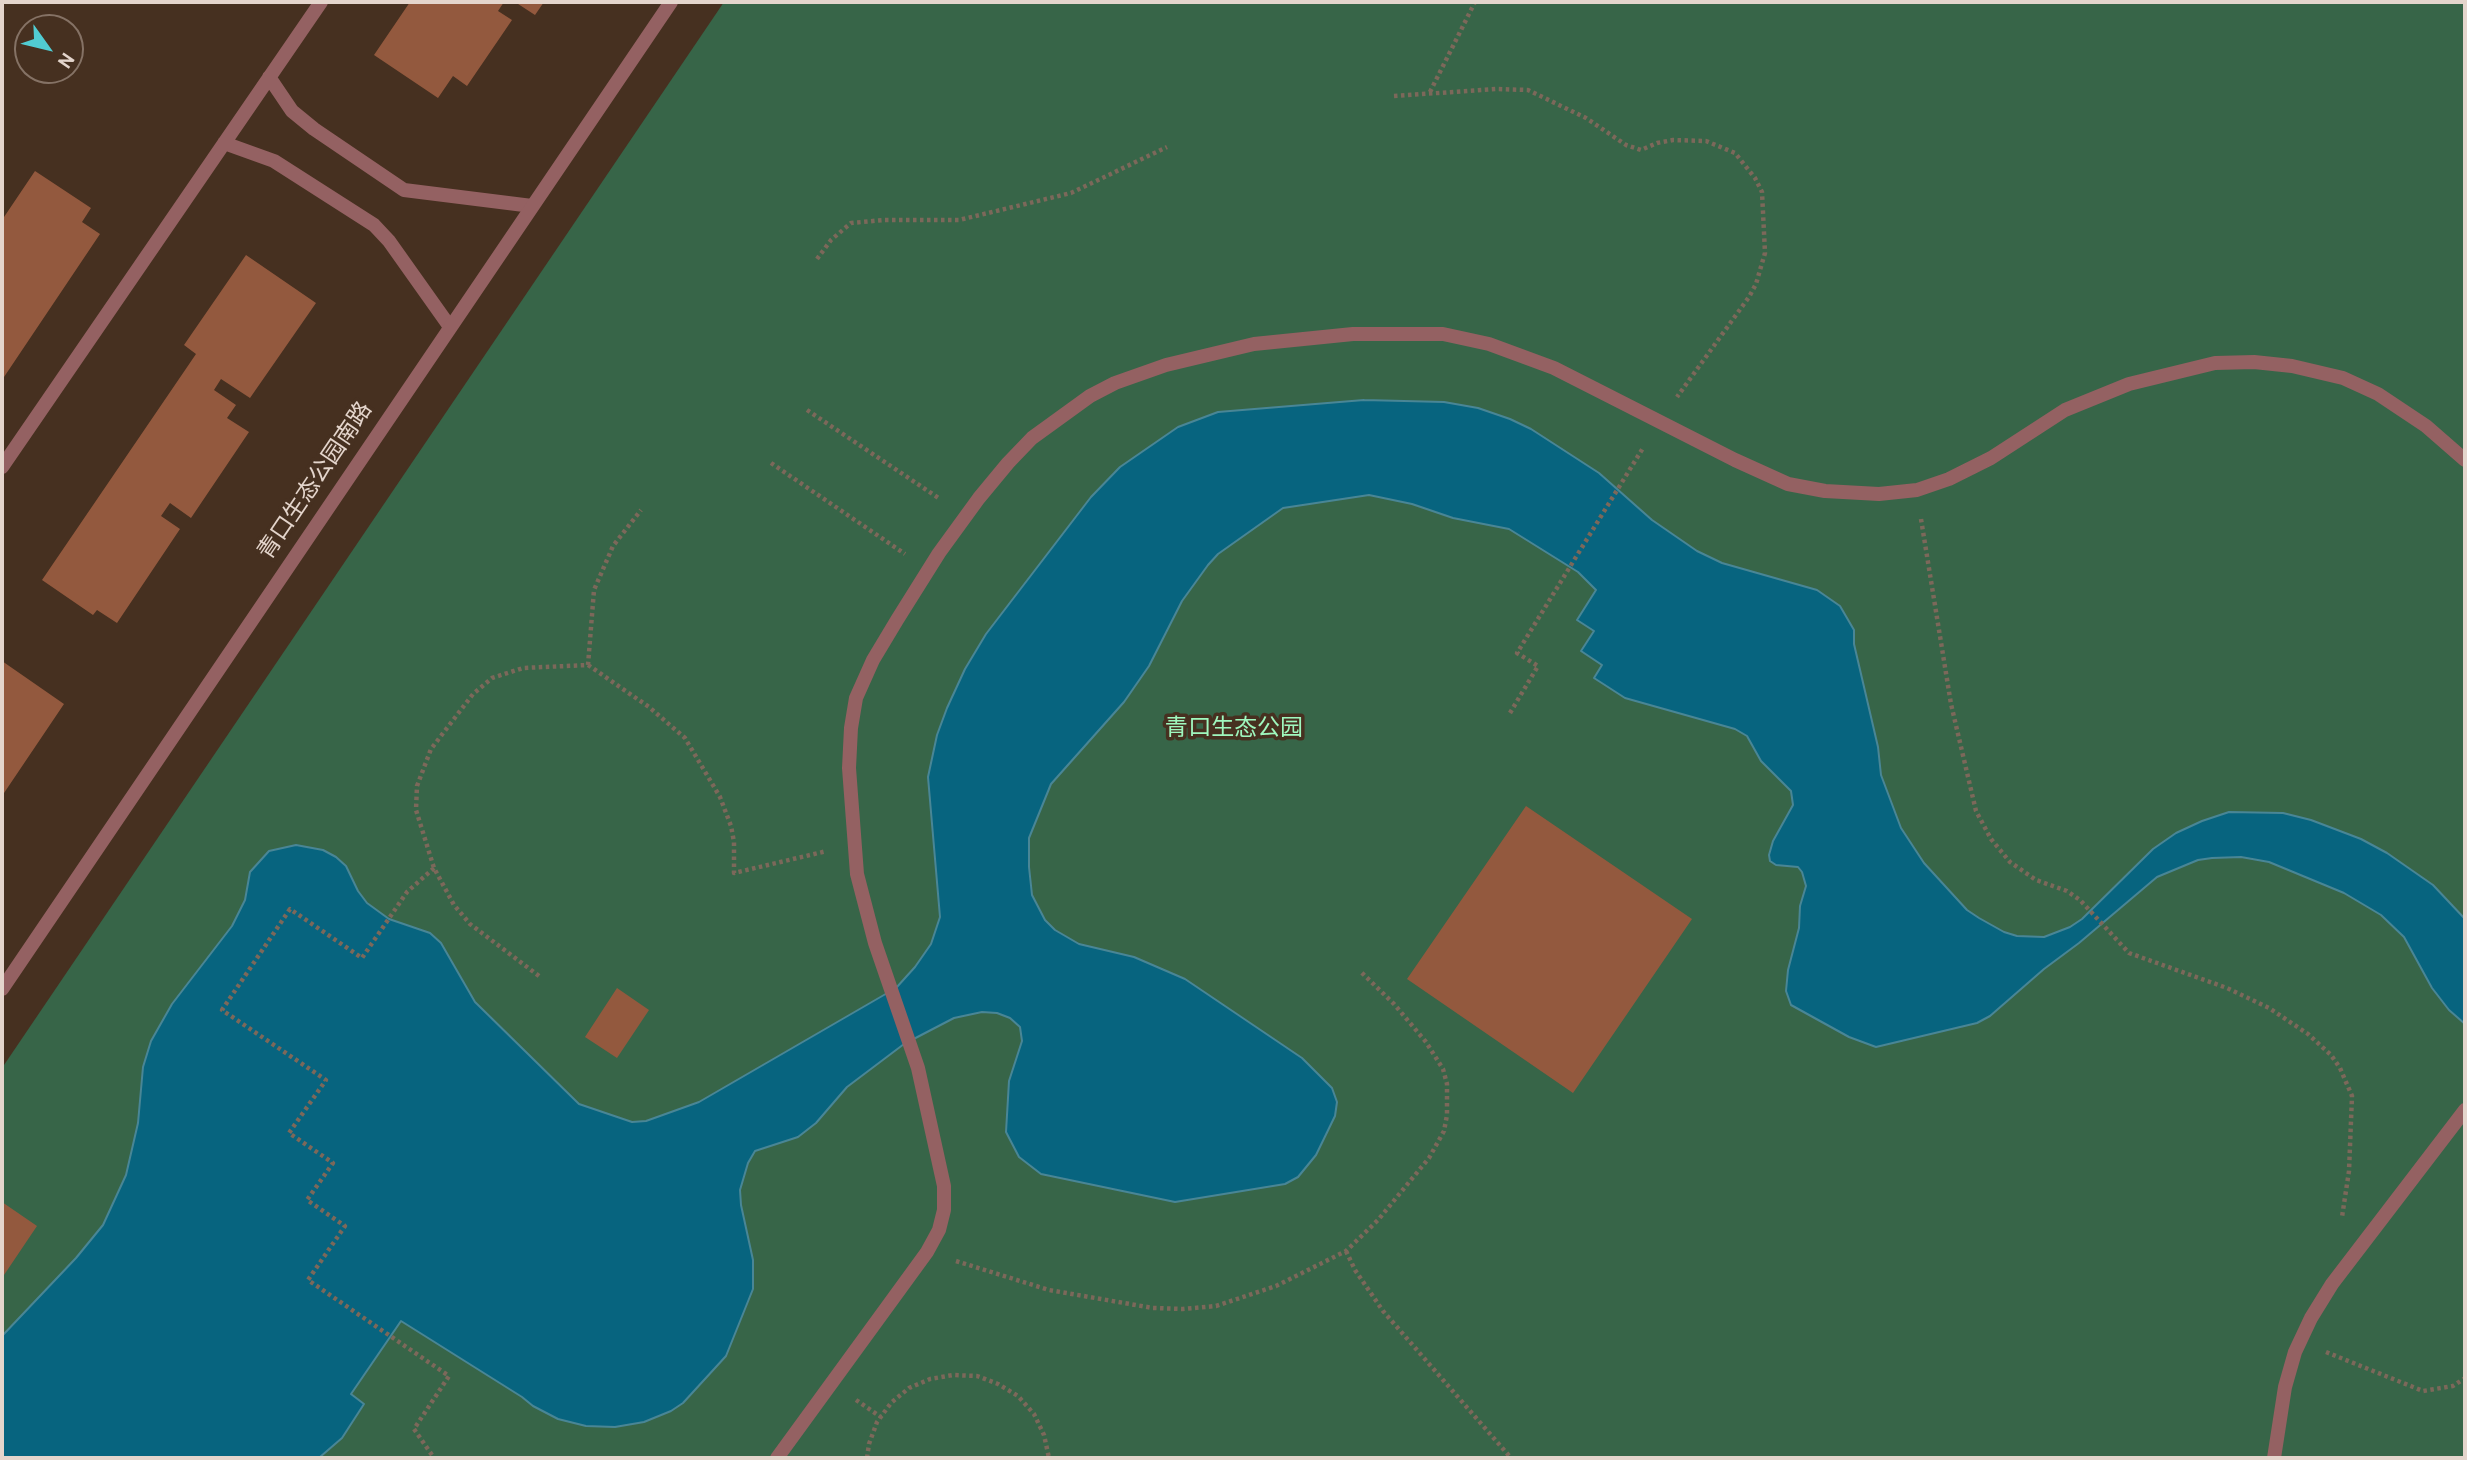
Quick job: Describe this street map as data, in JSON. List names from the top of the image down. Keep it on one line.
{"streets":{"street":["青口生态公园南路"]},"parks":["青口生态公园"],"north":"bottom right"}
